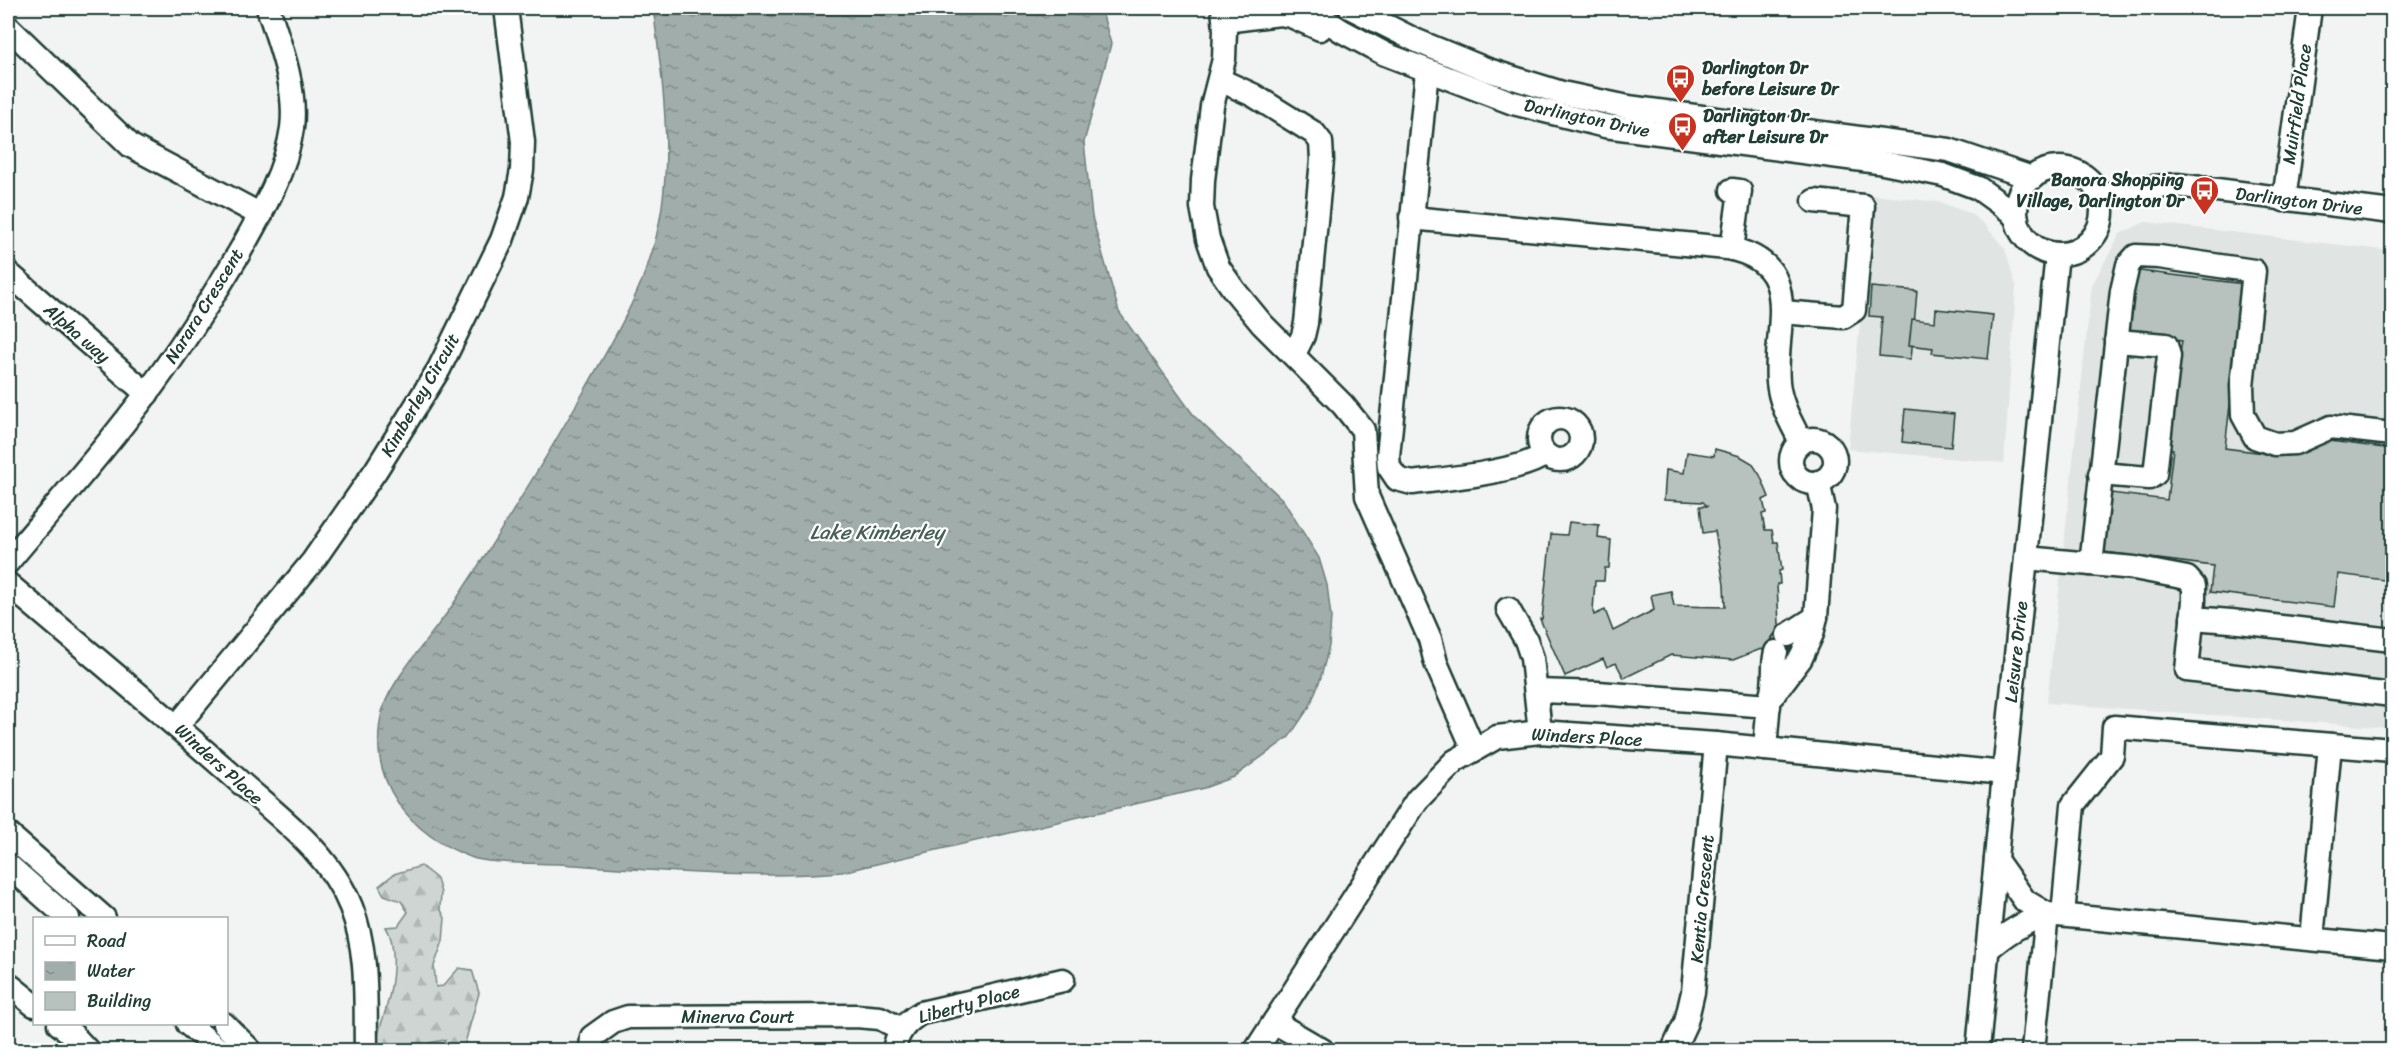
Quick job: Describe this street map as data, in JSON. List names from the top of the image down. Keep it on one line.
{"streets":{"street":["Muirfield Place","Darlington Drive","Narara Crescent","Alpha way","Kimberley Circuit","Leisure Drive","Winders Place","Kentia Crescent","Liberty Place","Minerva Court"]},"crossings":[["Muirfield Place","Darlington Drive"],["Darlington Drive","Leisure Drive"],["Narara Crescent","Alpha way"],["Kimberley Circuit","Winders Place"],["Leisure Drive","Winders Place"],["Winders Place","Kentia Crescent"],["Liberty Place","Minerva Court"]],"water":["Lake Kimberley"],"places":{"bus stop":["Darlington Dr before Leisure Dr","Darlington Dr after Leisure Dr","Banora Shopping Village, Darlington Dr"]},"legend":["Road","Water","Building"]}
